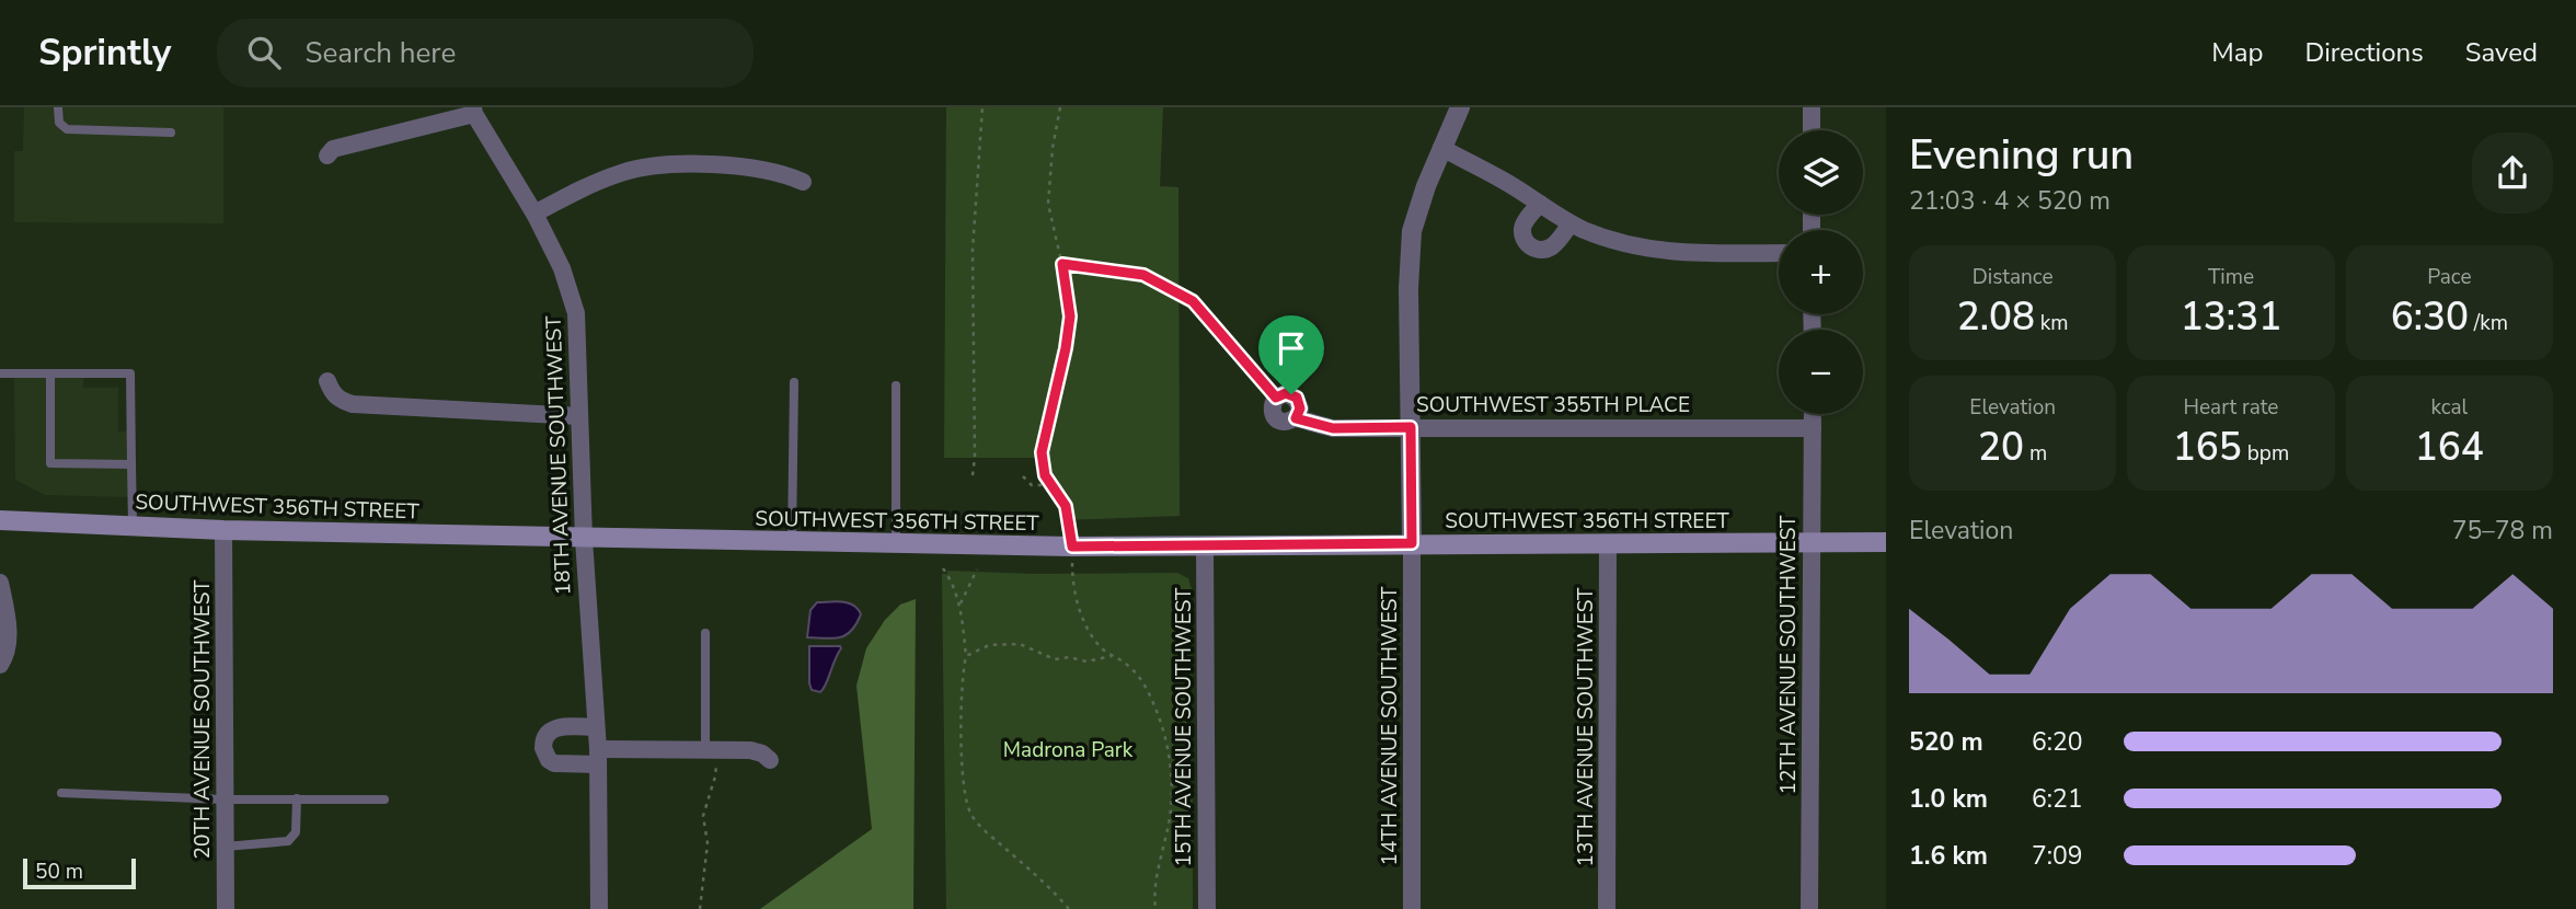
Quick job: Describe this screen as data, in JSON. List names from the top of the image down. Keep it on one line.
{"streets":{"main road":["SOUTHWEST 356TH STREET"],"street":["SOUTHWEST 355TH PLACE","18TH AVENUE SOUTHWEST","12TH AVENUE SOUTHWEST","20TH AVENUE SOUTHWEST","14TH AVENUE SOUTHWEST","15TH AVENUE SOUTHWEST","13TH AVENUE SOUTHWEST"]},"crossings":[["SOUTHWEST 355TH PLACE","12TH AVENUE SOUTHWEST"],["18TH AVENUE SOUTHWEST","SOUTHWEST 356TH STREET"],["SOUTHWEST 356TH STREET","12TH AVENUE SOUTHWEST"],["SOUTHWEST 356TH STREET","20TH AVENUE SOUTHWEST"],["SOUTHWEST 356TH STREET","14TH AVENUE SOUTHWEST"],["SOUTHWEST 356TH STREET","15TH AVENUE SOUTHWEST"],["SOUTHWEST 356TH STREET","13TH AVENUE SOUTHWEST"]],"parks":["Madrona Park"],"scale_bar":"50 m","page":{"header":"Sprintly","search":"Search here","nav":["Map","Directions","Saved"],"heading":["Evening run","21:03 · 4 × 520 m"],"map_buttons":["+","−"],"stats":[["Distance","2.08 km"],["Time","13:31"],["Pace","6:30 /km"],["Elevation","20 m"],["Heart rate","165 bpm"],["kcal","164"]],"chart":["Elevation","75–78 m"],"list":[{"name":"520 m","note":"6:20"},{"name":"1.0 km","note":"6:21"},{"name":"1.6 km","note":"7:09"}],"scale":"50 m"}}
